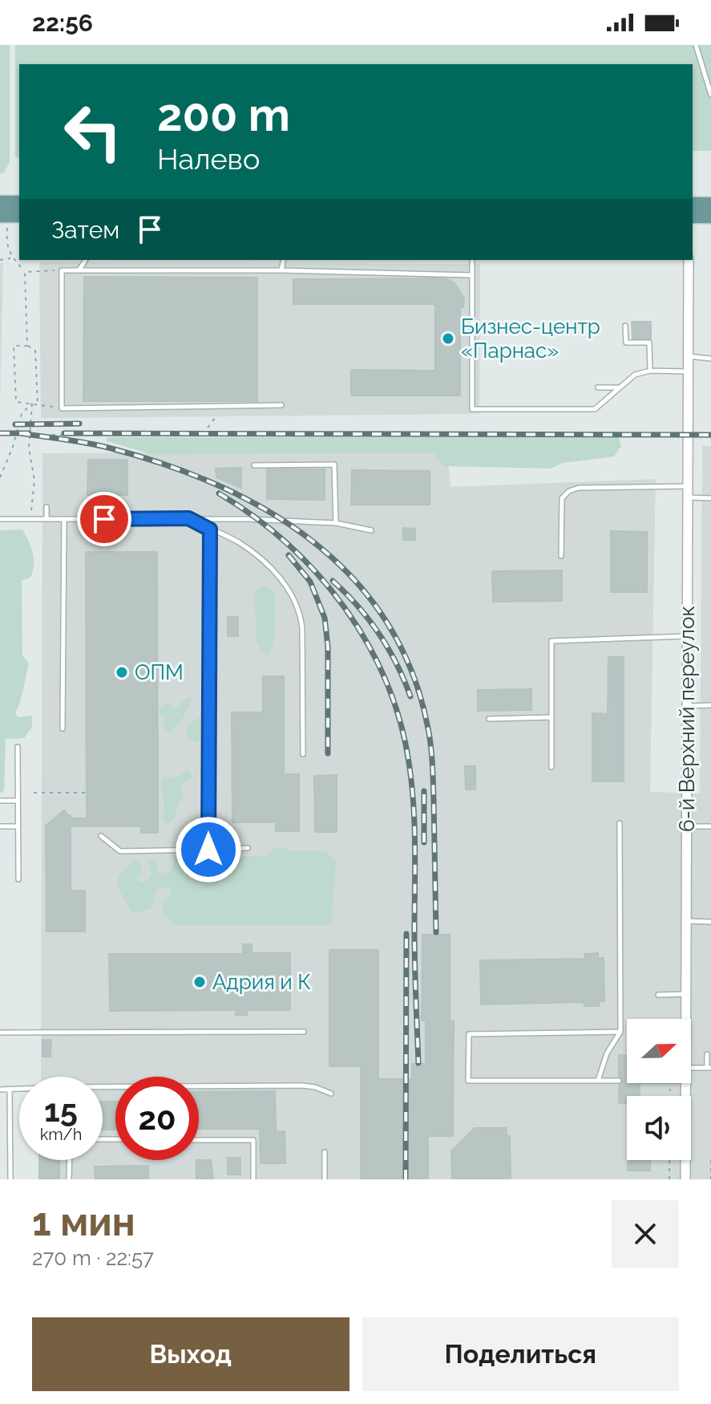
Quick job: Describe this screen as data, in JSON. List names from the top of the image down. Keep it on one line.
{"streets":{"street":["6-й Верхний переулок"]},"places":["Бизнес-центр «Парнас»","ОПМ","Адрия и К"],"north":"right","page":{"status":"22:56","turn":["200 m","Налево"],"then":"Затем","speed":"15 km/h","limit":"20","heading":["1 мин","270 m · 22:57"],"buttons":["Выход","Поделиться"]}}
